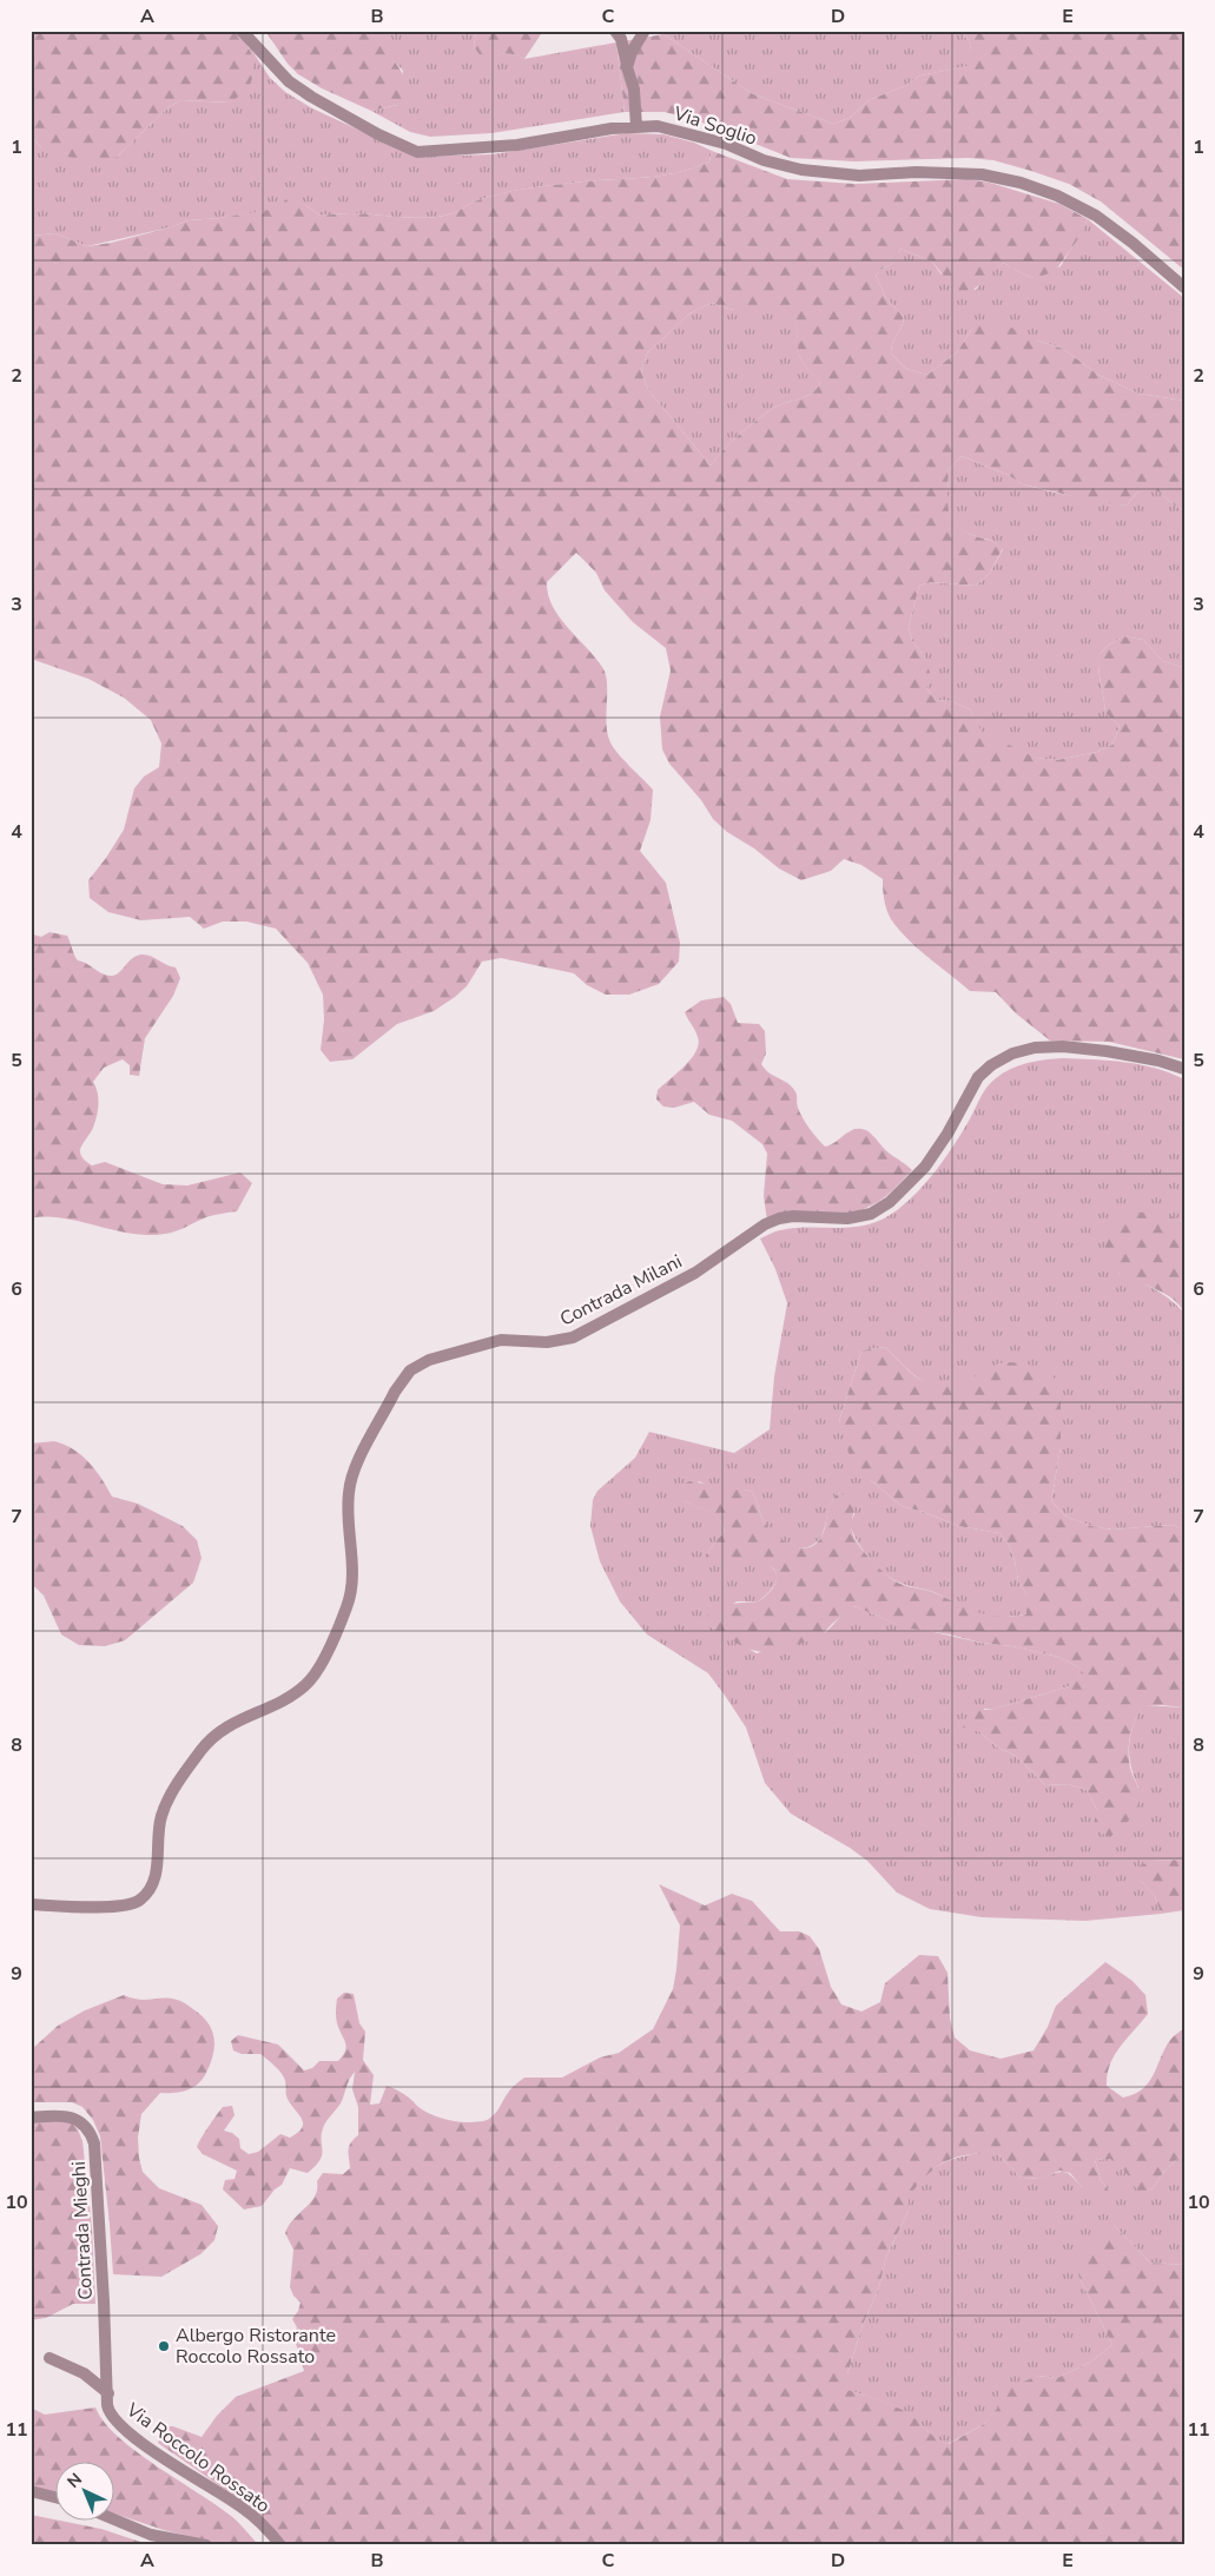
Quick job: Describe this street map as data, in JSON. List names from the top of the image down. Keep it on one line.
{"streets":{"street":["Via Soglio","Contrada Milani","Contrada Mieghi","Via Roccolo Rossato"]},"crossings":[["Contrada Mieghi","Via Roccolo Rossato"]],"places":["Albergo Ristorante Roccolo Rossato"],"north":"top left","grid":{"columns":["A","B","C","D","E"],"rows":["1","2","3","4","5","6","7","8","9","10","11"]}}
